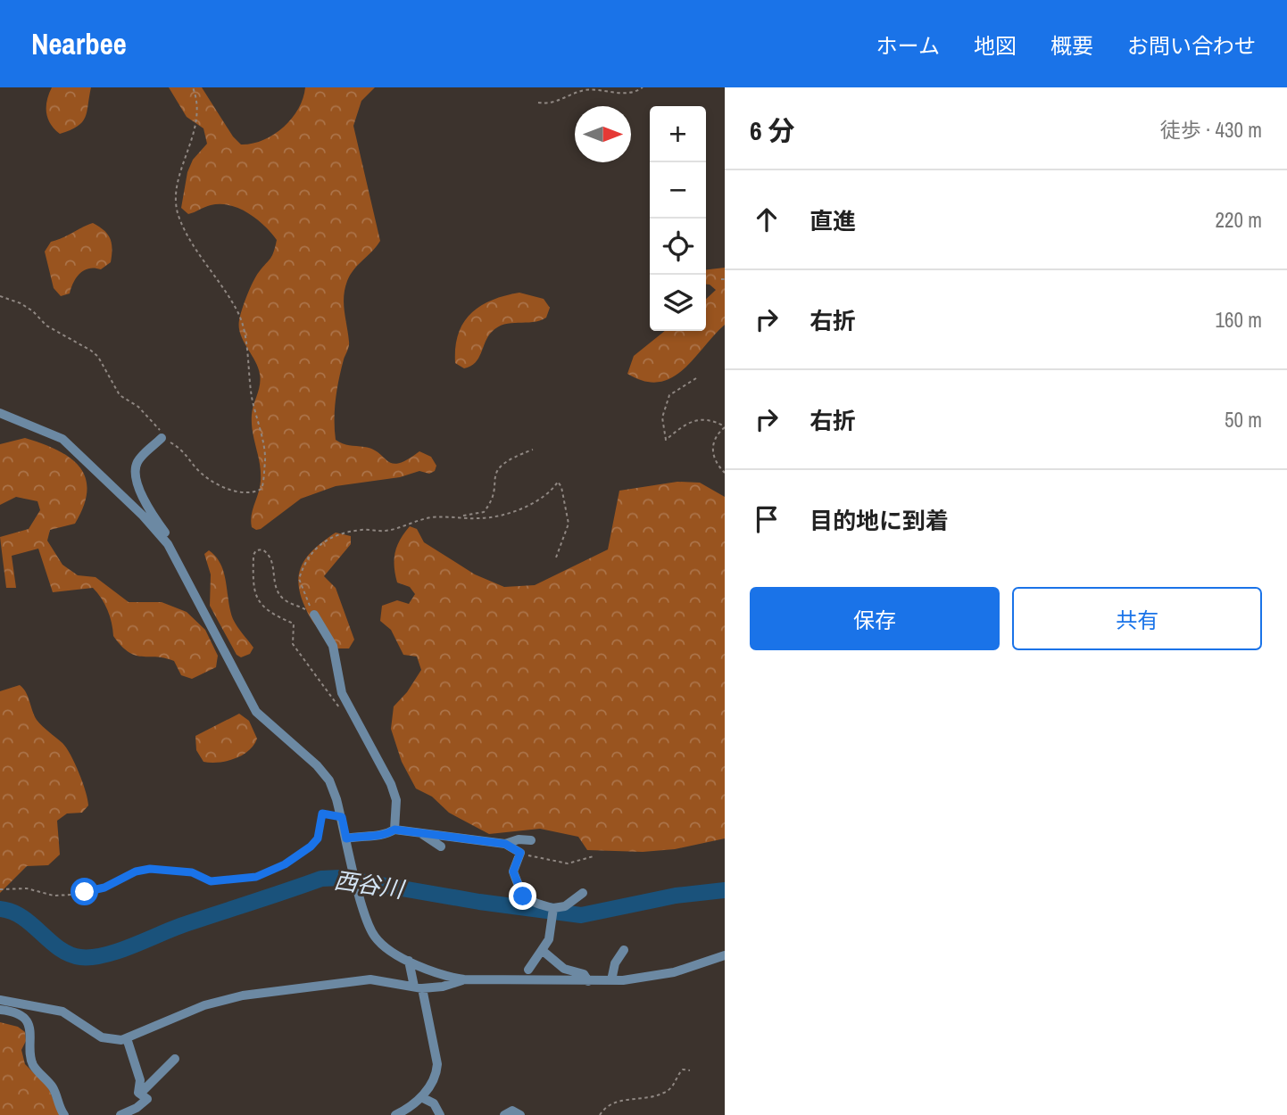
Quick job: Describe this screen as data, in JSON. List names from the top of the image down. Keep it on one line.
{"water":["西谷川"],"north":"right","page":{"header":"Nearbee","nav":["ホーム","地図","概要","お問い合わせ"],"heading":["6 分","徒歩 · 430 m"],"map_buttons":["+","−"],"list":[["直進","220 m"],["右折","160 m"],["右折","50 m"],"目的地に到着"],"buttons":["保存","共有"]}}
